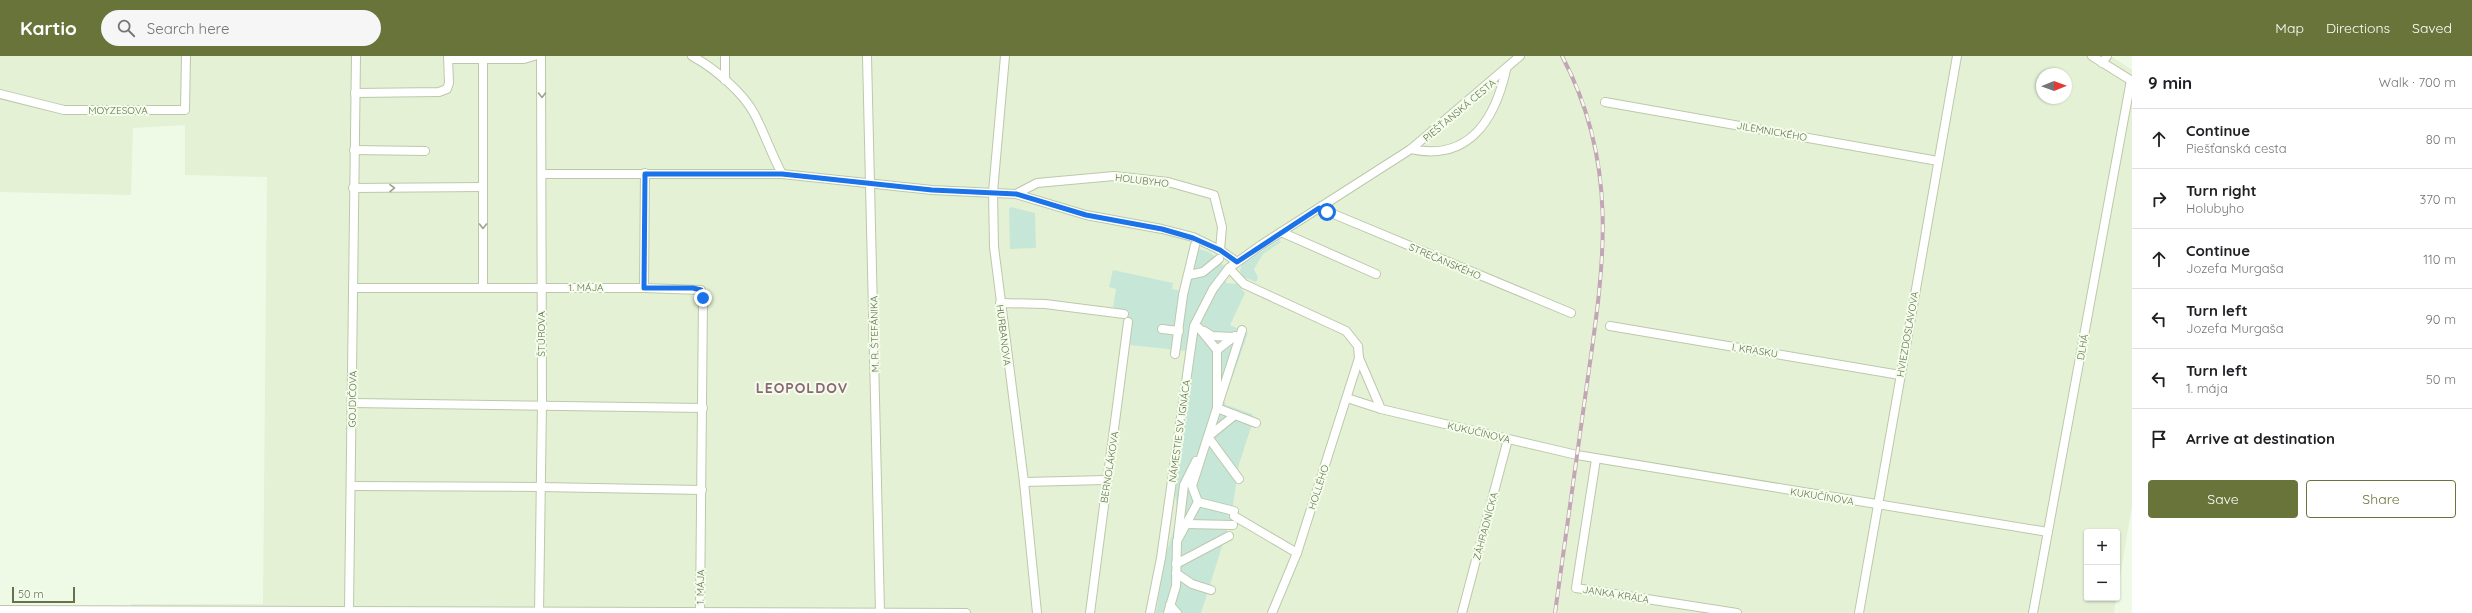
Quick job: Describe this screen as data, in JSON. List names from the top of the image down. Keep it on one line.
{"streets":{"street":["MOYZESOVA","PIEŠŤANSKÁ CESTA","JILEMNICKÉHO","HOLUBYHO","STREČANSKÉHO","1. MÁJA","ŠTÚROVA","M. R. ŠTEFÁNIKA","HVIEZDOSLAVOVA","HURBANOVA","DLHÁ","I. KRASKU","GOJDIČOVA","NÁMESTIE SV. IGNÁCA","KUKUČÍNOVA","BERNOLÁKOVA","HOLLÉHO","ZÁHRADNÍCKA","JANKA KRÁĽA"]},"crossings":[["PIEŠŤANSKÁ CESTA","STREČANSKÉHO"],["PIEŠŤANSKÁ CESTA","NÁMESTIE SV. IGNÁCA"],["JILEMNICKÉHO","HVIEZDOSLAVOVA"],["1. MÁJA","ŠTÚROVA"],["1. MÁJA","GOJDIČOVA"],["HVIEZDOSLAVOVA","I. KRASKU"],["HVIEZDOSLAVOVA","KUKUČÍNOVA"],["DLHÁ","KUKUČÍNOVA"],["KUKUČÍNOVA","HOLLÉHO"],["KUKUČÍNOVA","ZÁHRADNÍCKA"],["KUKUČÍNOVA","JANKA KRÁĽA"]],"districts":["LEOPOLDOV"],"scale_bar":"50 m","north":"right","page":{"header":"Kartio","search":"Search here","nav":["Map","Directions","Saved"],"heading":["9 min","Walk · 700 m"],"list":[["Continue","Piešťanská cesta","80 m"],["Turn right","Holubyho","370 m"],["Continue","Jozefa Murgaša","110 m"],["Turn left","Jozefa Murgaša","90 m"],["Turn left","1. mája","50 m"],"Arrive at destination"],"buttons":["Save","Share"],"map_buttons":["+","−"],"scale":"50 m"}}
